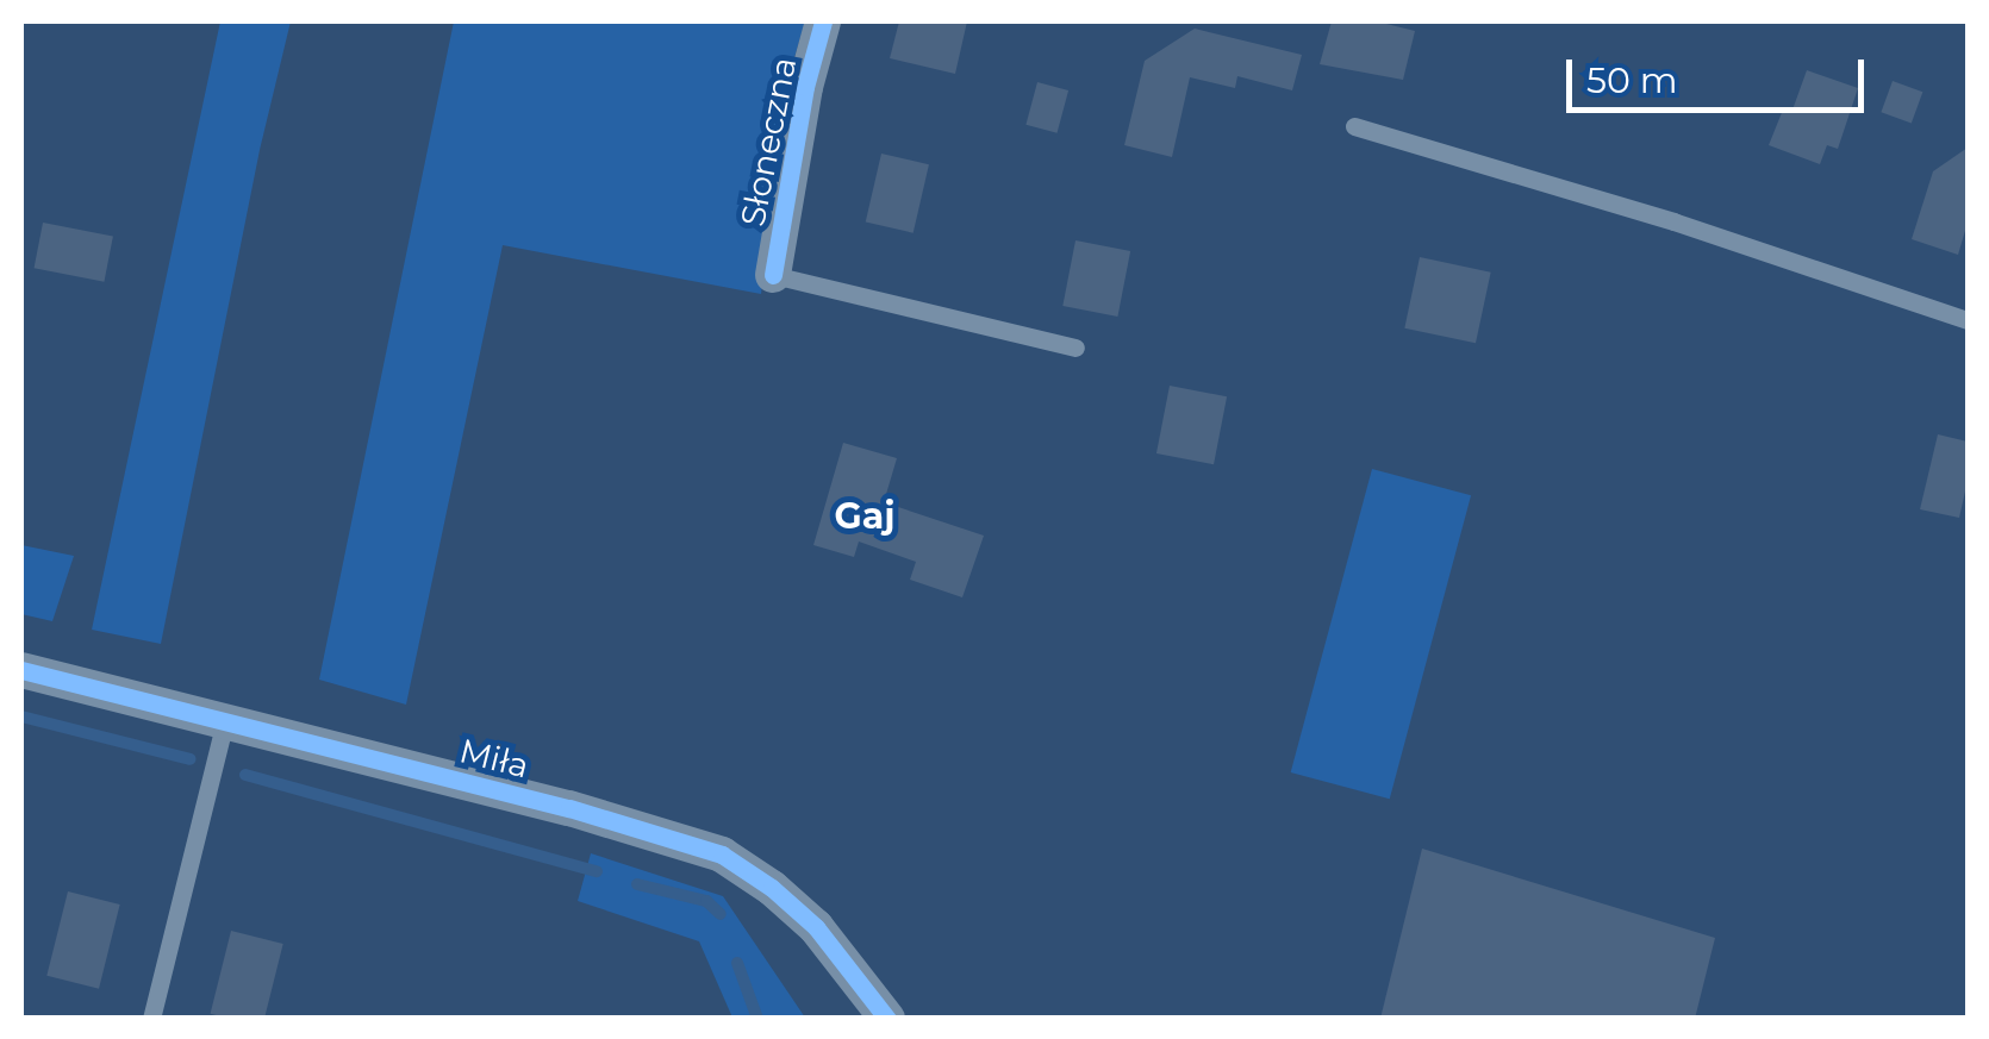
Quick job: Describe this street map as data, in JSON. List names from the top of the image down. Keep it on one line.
{"streets":{"street":["Słoneczna","Miła"]},"districts":["Gaj"],"scale_bar":"50 m"}
